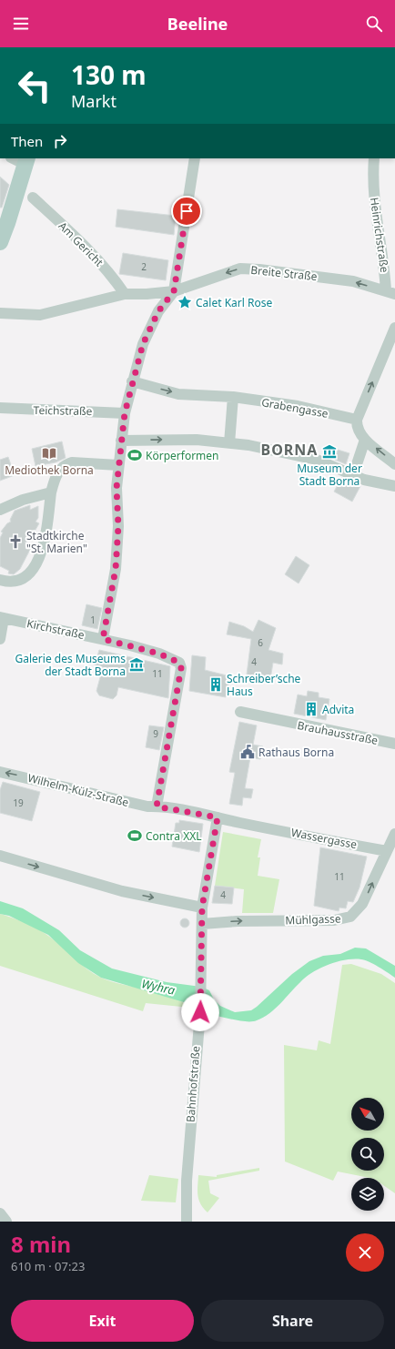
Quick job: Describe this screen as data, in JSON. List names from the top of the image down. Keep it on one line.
{"streets":{"street":["Heinrichstraße","Am Gericht","Breite Straße","Grabengasse","Teichstraße","Kirchstraße","Brauhausstraße","Wilhelm-Külz-Straße","Wassergasse","Mühlgasse","Bahnhofstraße"]},"crossings":[["Heinrichstraße","Breite Straße"],["Am Gericht","Breite Straße"],["Kirchstraße","Wilhelm-Külz-Straße"],["Wilhelm-Külz-Straße","Wassergasse"],["Wilhelm-Külz-Straße","Bahnhofstraße"],["Wassergasse","Mühlgasse"],["Wassergasse","Bahnhofstraße"],["Mühlgasse","Bahnhofstraße"]],"one_way":["Breite Straße","Mühlgasse"],"districts":["BORNA"],"water":["Wyhra"],"places":{"place":["Calet Karl Rose"],"museum":["Museum der Stadt Borna","Galerie des Museums der Stadt Borna"],"library":["Mediothek Borna"],"sports":["Körperformen","Contra XXL"],"church":["Stadtkirche \"St. Marien\""],"building":["Schreiber’sche Haus","Advita"],"public building":["Rathaus Borna"]},"house_numbers":["2","1","6","4","11","9","19","11","4"],"north":"top left","page":{"header":"Beeline","turn":["130 m","Markt"],"then":"Then","heading":["8 min","610 m · 07:23"],"buttons":["Exit","Share"]}}
